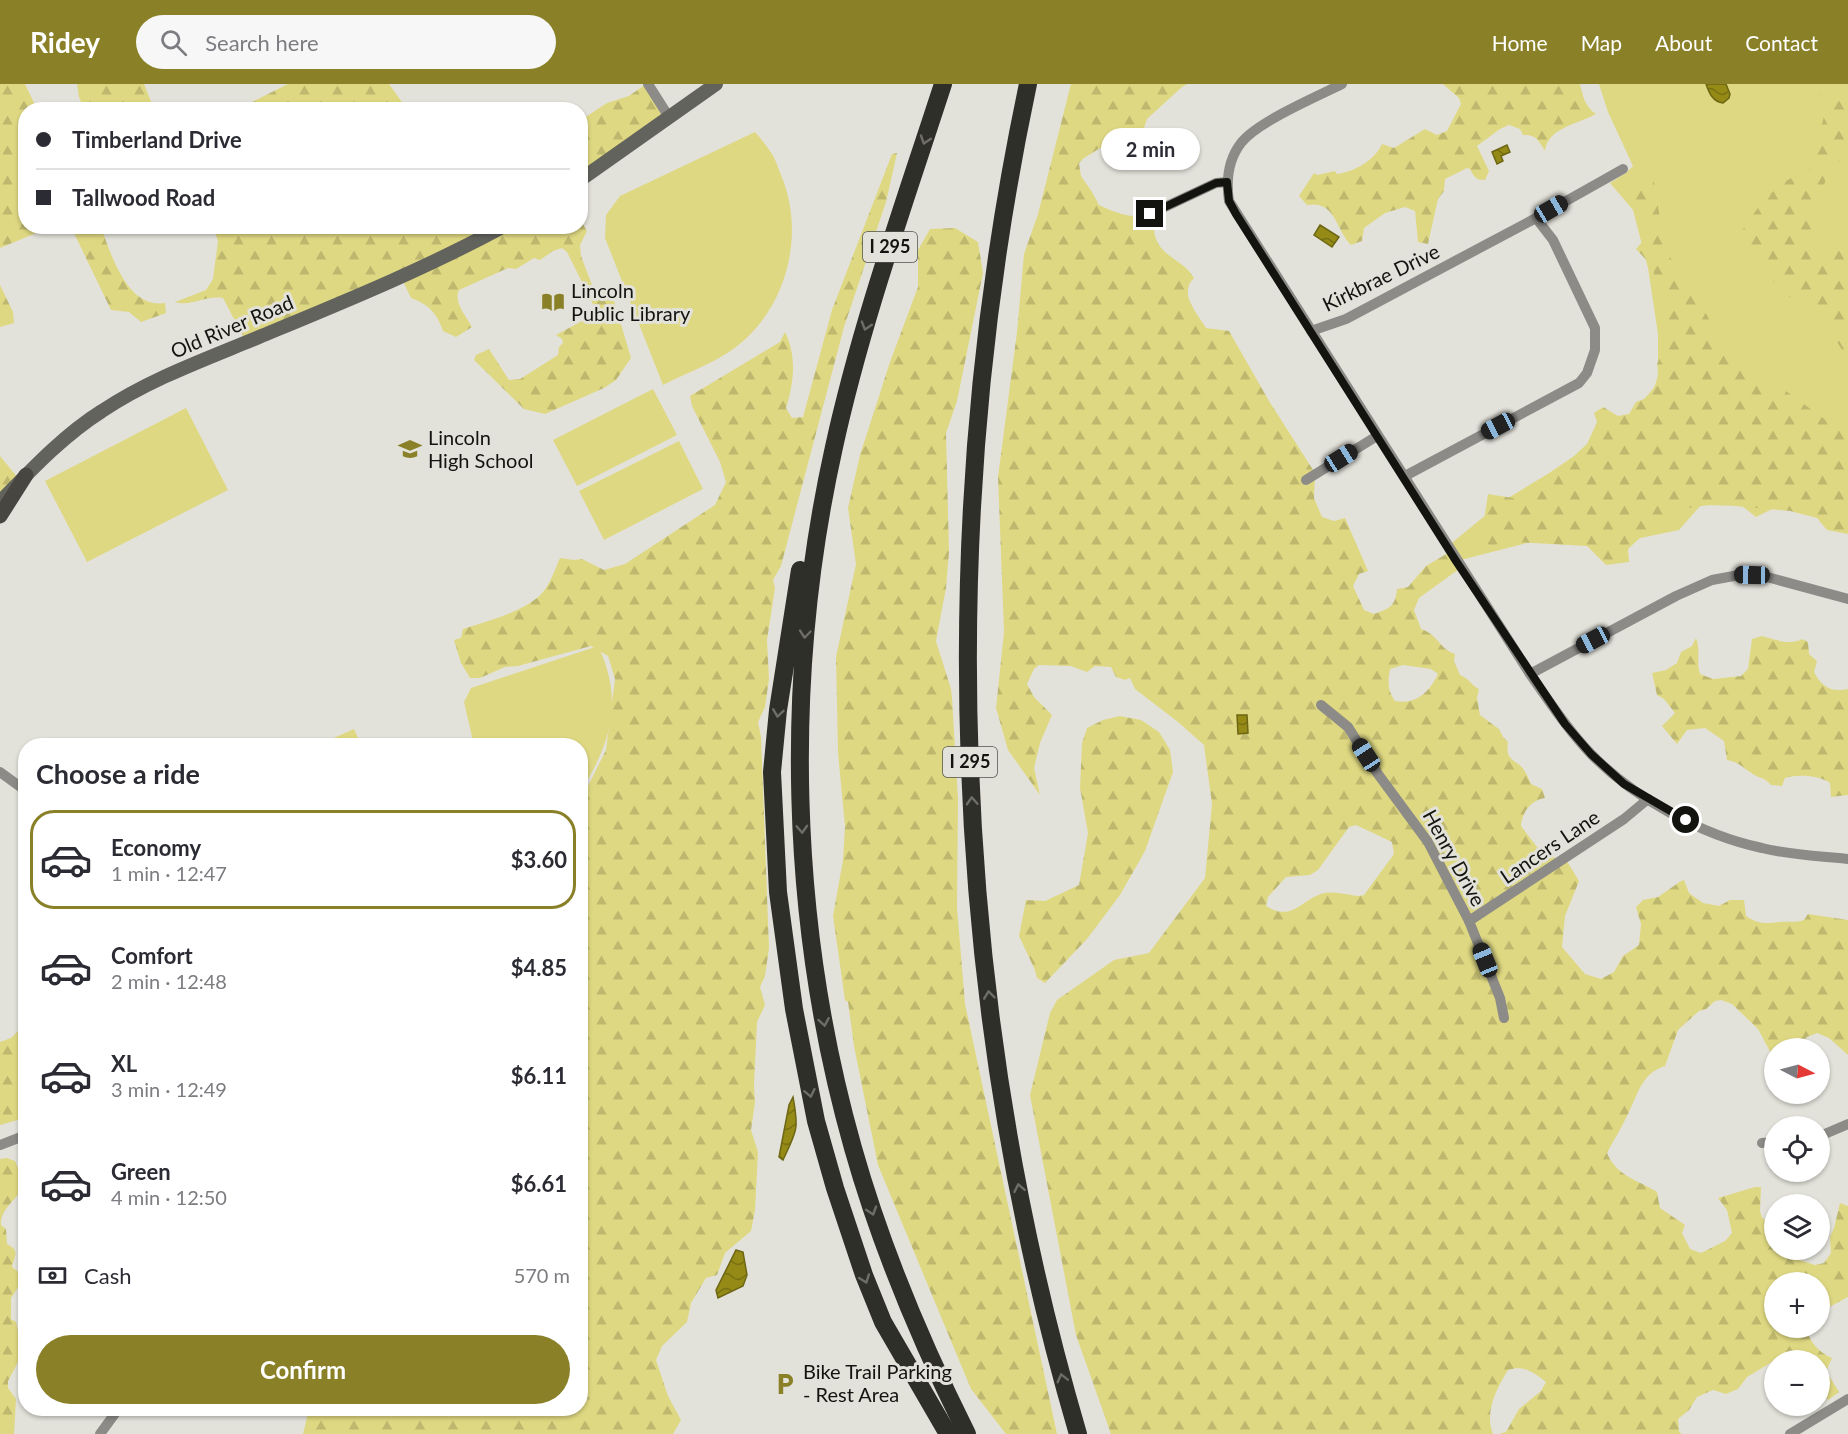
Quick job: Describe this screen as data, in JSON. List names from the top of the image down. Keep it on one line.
{"streets":{"highway":["I 295"],"main road":["Old River Road"],"street":["Kirkbrae Drive","Lancers Lane","Henry Drive"]},"crossings":[["Lancers Lane","Henry Drive"]],"places":{"library":["Lincoln Public Library"],"school or university":["Lincoln High School"],"parking":["Bike Trail Parking - Rest Area"]},"north":"right","page":{"header":"Ridey","search":"Search here","nav":["Home","Map","About","Contact"],"banner":["Timberland Drive","Tallwood Road"],"bubble":"2 min","heading":"Choose a ride","list":[{"name":"Economy","note":"1 min · 12:47","value":"$3.60"},{"name":"Comfort","note":"2 min · 12:48","value":"$4.85"},{"name":"XL","note":"3 min · 12:49","value":"$6.11"},{"name":"Green","note":"4 min · 12:50","value":"$6.61"}],"map_buttons":["+","−"],"pay":["Cash","570 m"],"buttons":"Confirm"}}
